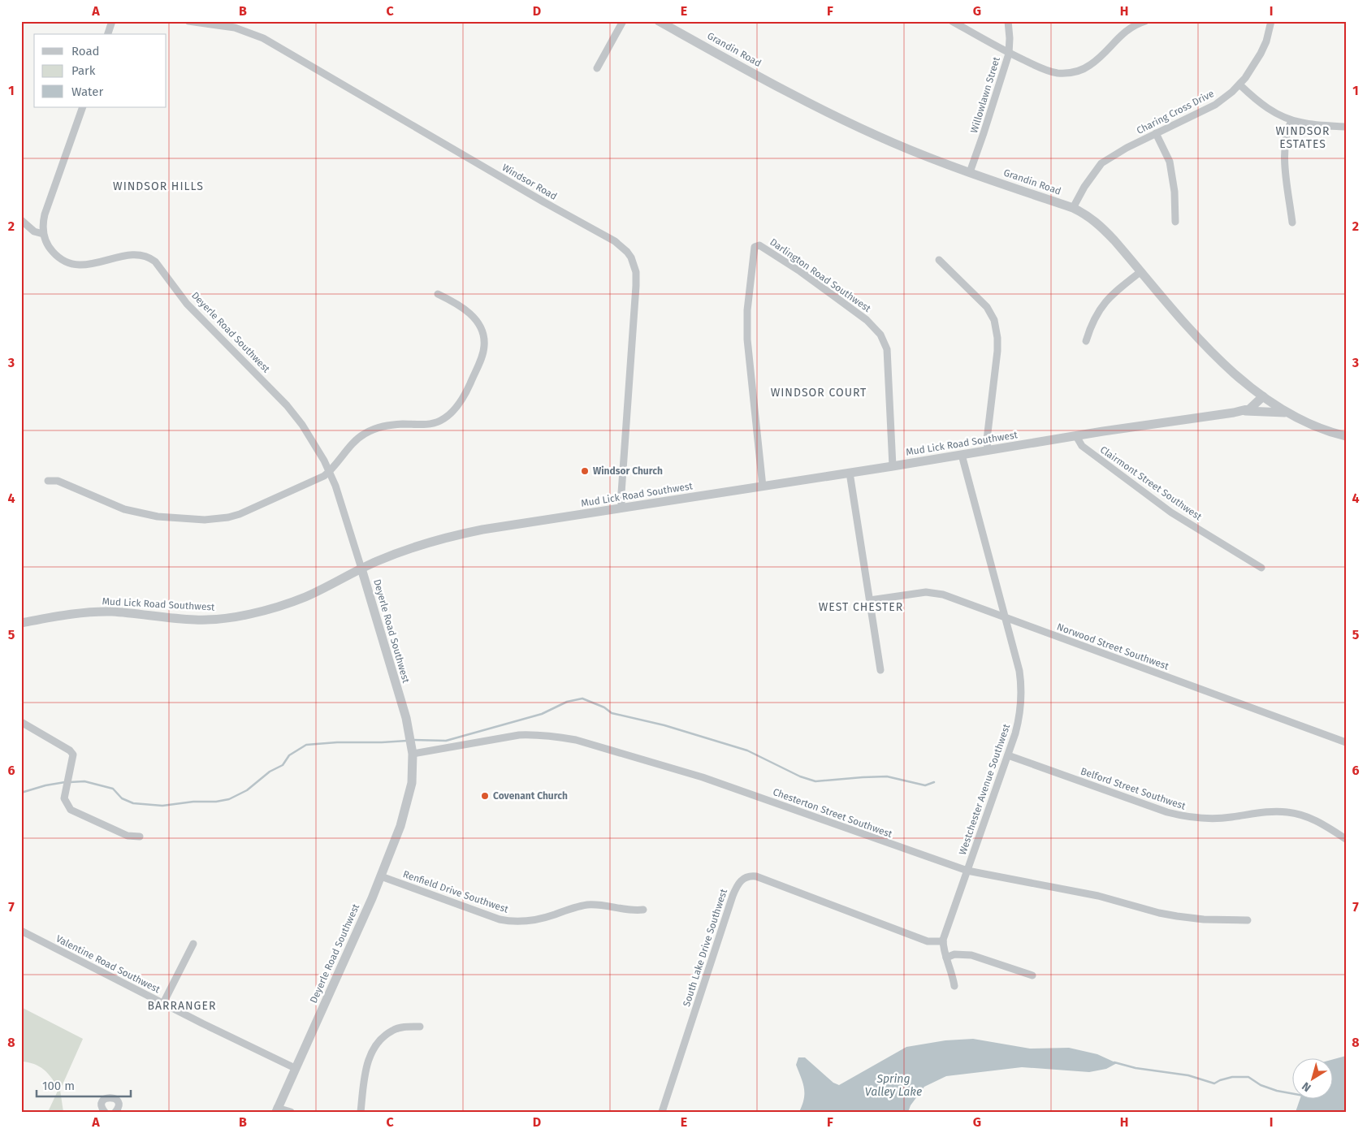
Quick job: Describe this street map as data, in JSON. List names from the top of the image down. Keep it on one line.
{"streets":{"street":["Grandin Road","Willowlawn Street","Charing Cross Drive","Windsor Road","Darlington Road Southwest","Deyerle Road Southwest","Mud Lick Road Southwest","Clairmont Street Southwest","Norwood Street Southwest","Belford Street Southwest","Westchester Avenue Southwest","Chesterton Street Southwest","Renfield Drive Southwest","South Lake Drive Southwest","Valentine Road Southwest"]},"crossings":[["Grandin Road","Willowlawn Street"],["Grandin Road","Charing Cross Drive"],["Grandin Road","Mud Lick Road Southwest"],["Windsor Road","Mud Lick Road Southwest"],["Darlington Road Southwest","Mud Lick Road Southwest"],["Deyerle Road Southwest","Mud Lick Road Southwest"],["Deyerle Road Southwest","Chesterton Street Southwest"],["Deyerle Road Southwest","Renfield Drive Southwest"],["Deyerle Road Southwest","Valentine Road Southwest"],["Mud Lick Road Southwest","Clairmont Street Southwest"],["Mud Lick Road Southwest","Westchester Avenue Southwest"],["Norwood Street Southwest","Westchester Avenue Southwest"],["Belford Street Southwest","Westchester Avenue Southwest"],["Westchester Avenue Southwest","Chesterton Street Southwest"],["Westchester Avenue Southwest","South Lake Drive Southwest"]],"districts":["WINDSOR ESTATES","WINDSOR HILLS","WINDSOR COURT","WEST CHESTER","BARRANGER"],"water":["Spring Valley Lake"],"places":["Windsor Church","Covenant Church"],"legend":["Road","Park","Water"],"scale_bar":"100 m","north":"bottom left","grid":{"columns":["A","B","C","D","E","F","G","H","I"],"rows":["1","2","3","4","5","6","7","8"]}}
